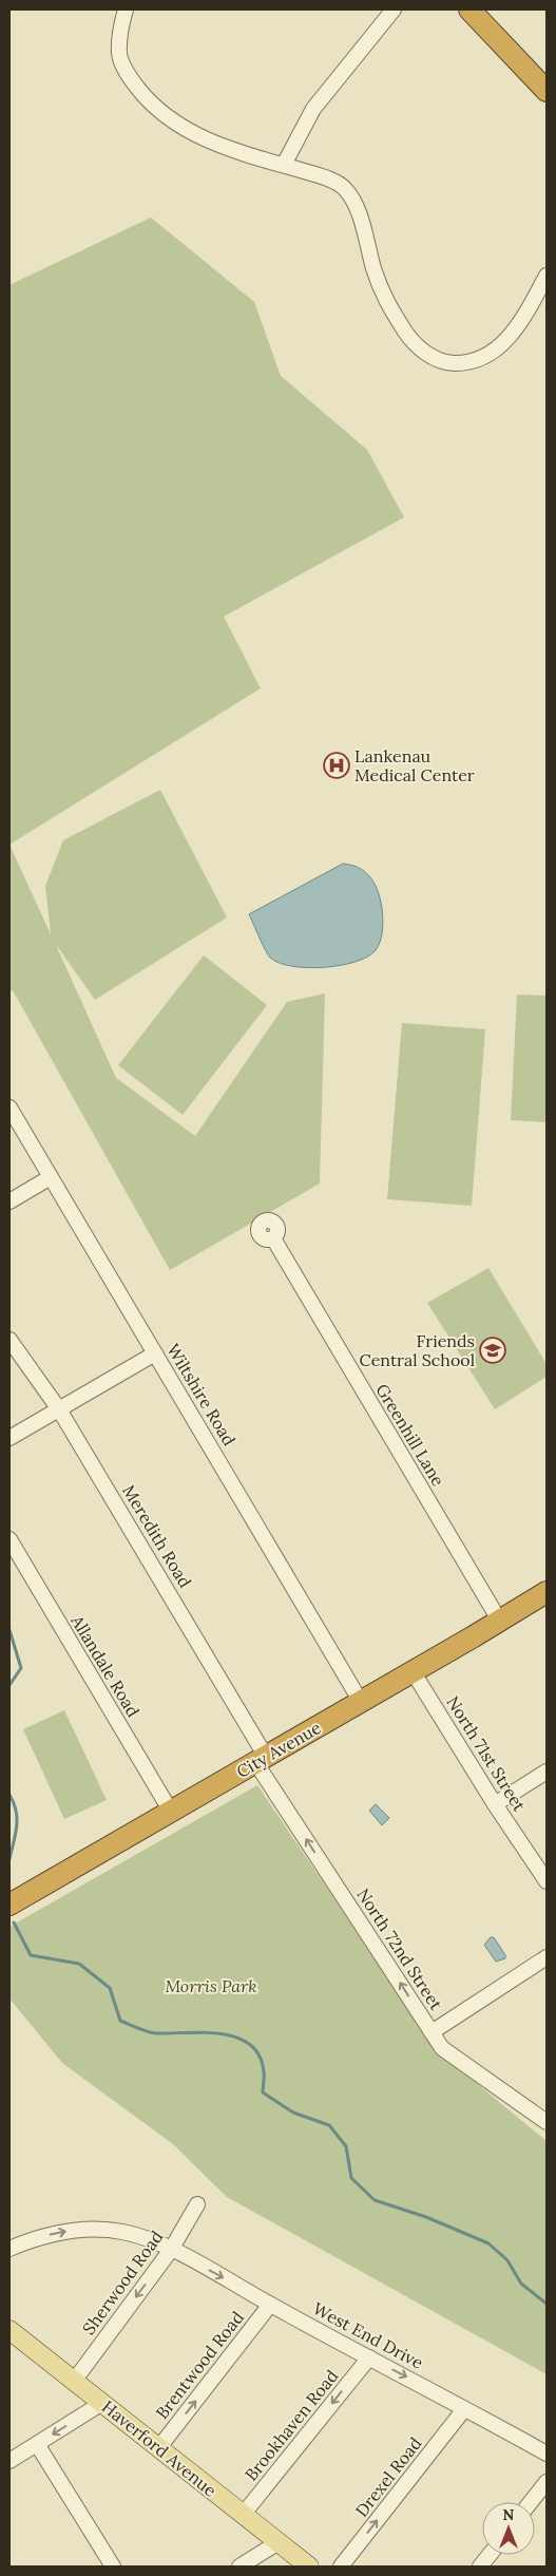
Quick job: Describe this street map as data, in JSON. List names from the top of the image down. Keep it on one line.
{"streets":{"highway":["City Avenue"],"main road":["Haverford Avenue"],"street":["Wiltshire Road","Greenhill Lane","Meredith Road","Allandale Road","North 71st Street","North 72nd Street","Sherwood Road","West End Drive","Brentwood Road","Brookhaven Road","Drexel Road"]},"crossings":[["Wiltshire Road","City Avenue"],["Greenhill Lane","City Avenue"],["Meredith Road","City Avenue"],["Meredith Road","North 72nd Street"],["Allandale Road","City Avenue"],["City Avenue","North 71st Street"],["City Avenue","North 72nd Street"],["Sherwood Road","West End Drive"],["Sherwood Road","Haverford Avenue"],["West End Drive","Brentwood Road"],["West End Drive","Brookhaven Road"],["West End Drive","Drexel Road"],["Brentwood Road","Haverford Avenue"],["Brookhaven Road","Haverford Avenue"]],"one_way":["North 72nd Street","Sherwood Road","West End Drive","Brentwood Road","Brookhaven Road","Drexel Road"],"parks":["Morris Park"],"places":{"hospital":["Lankenau Medical Center"],"school or university":["Friends Central School"]},"north":"top"}
